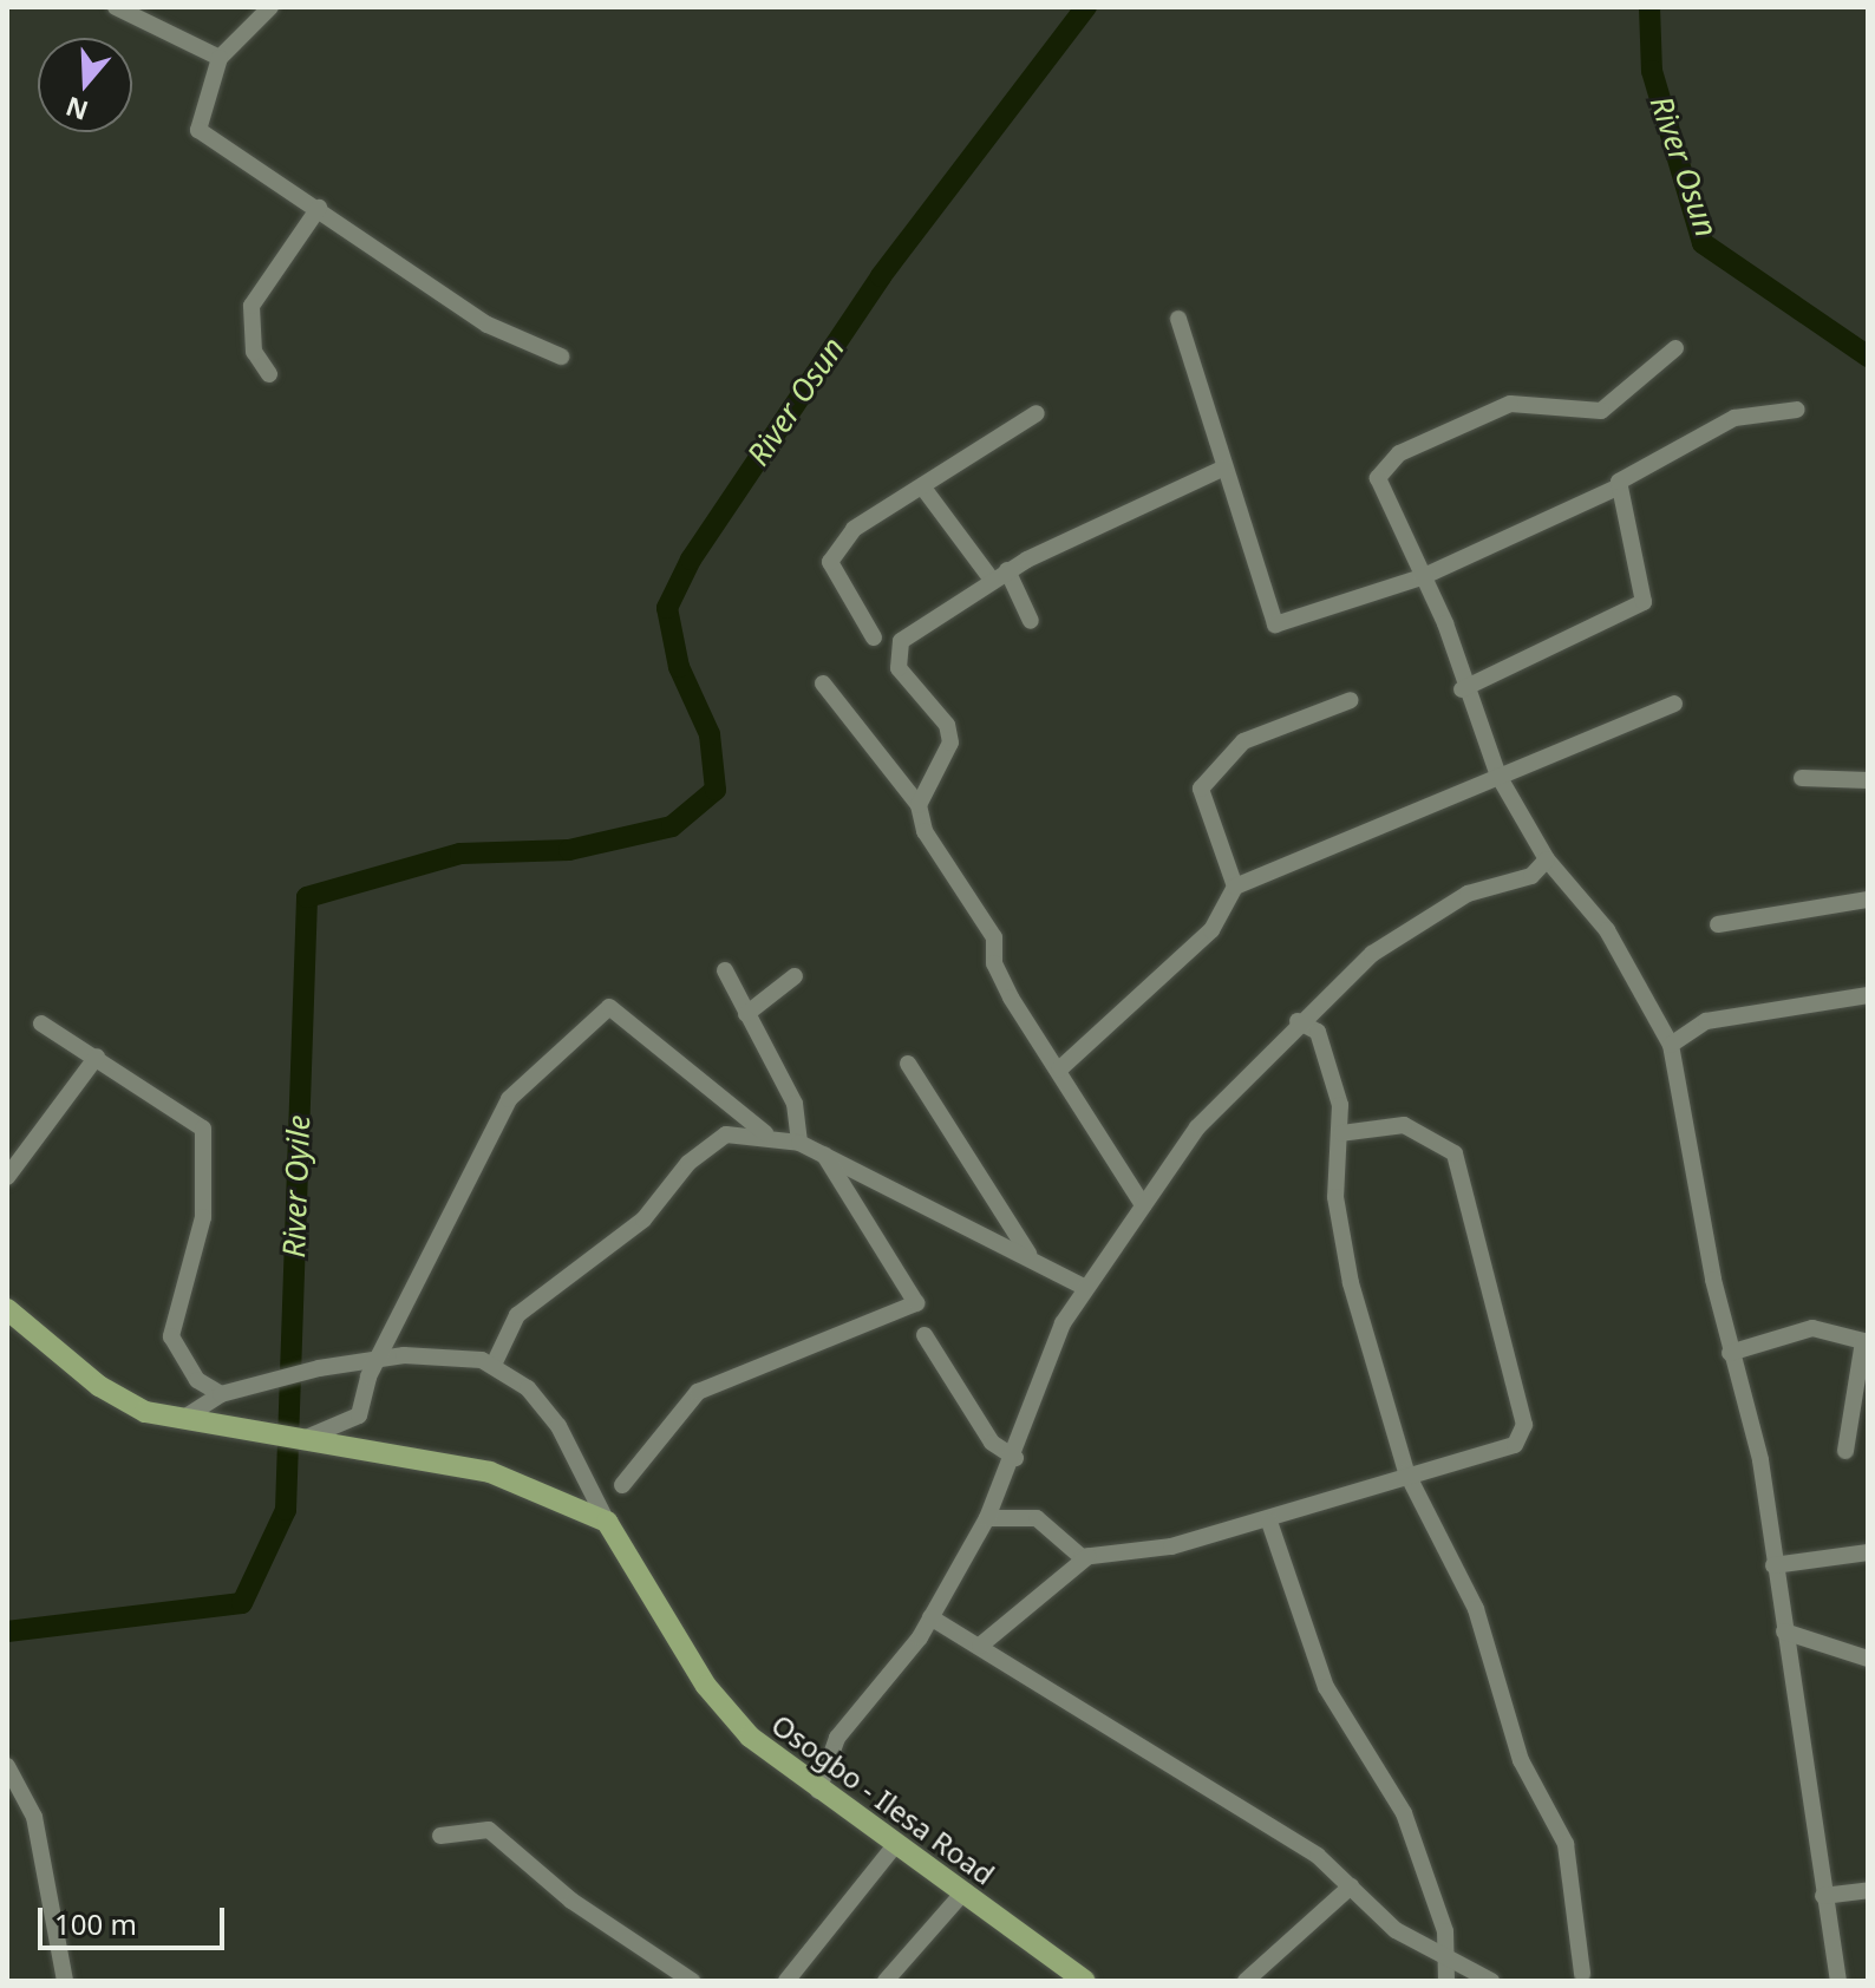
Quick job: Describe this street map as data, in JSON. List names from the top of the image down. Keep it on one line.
{"streets":{"main road":["Osogbo - Ilesa Road"]},"water":["River Osun","River Oyile"],"scale_bar":"100 m","north":"bottom"}
